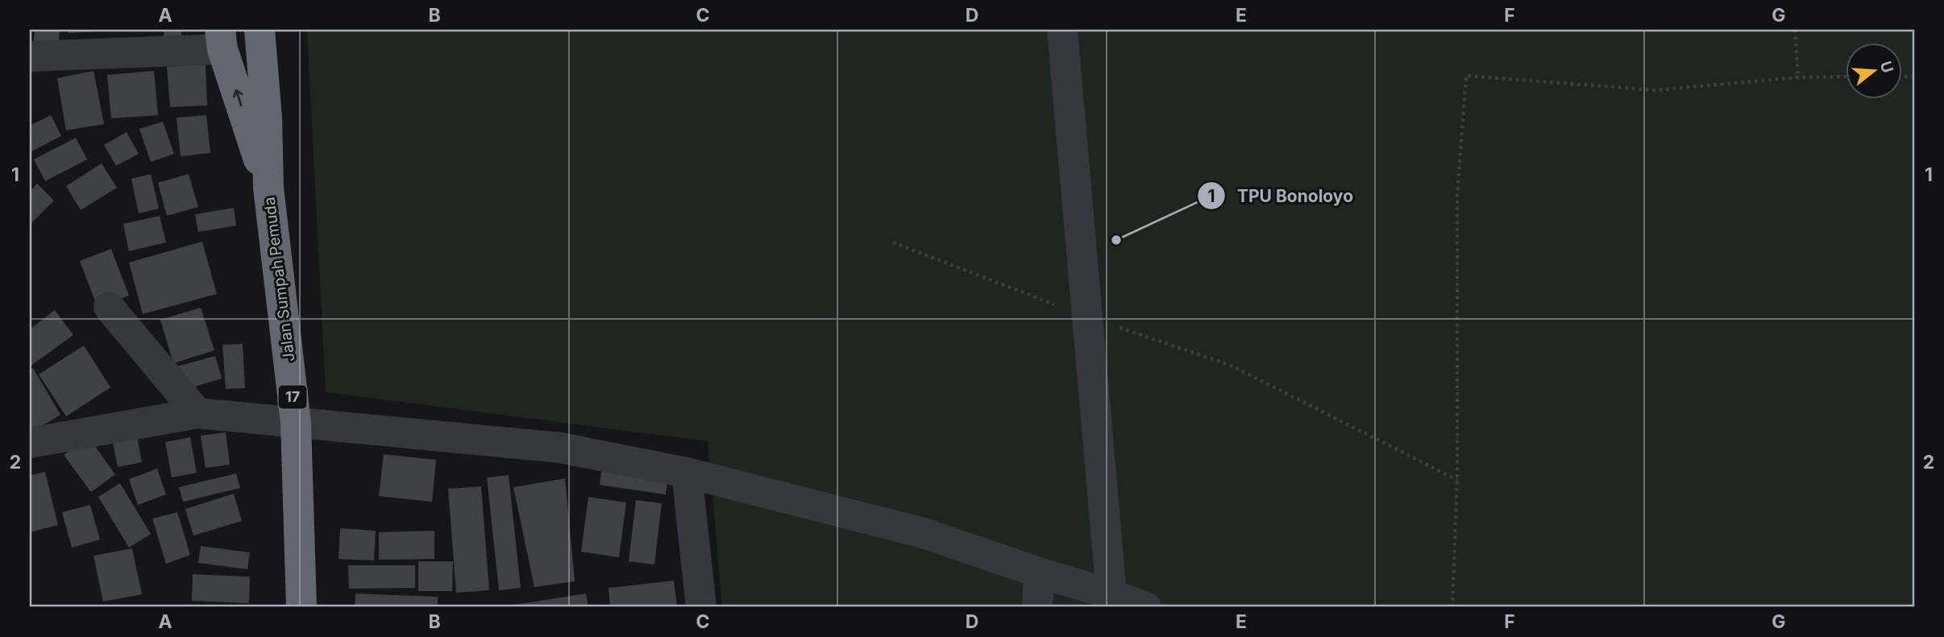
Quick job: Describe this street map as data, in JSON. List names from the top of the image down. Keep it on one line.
{"streets":{"highway":["Jalan Sumpah Pemuda","17"]},"places":["TPU Bonoloyo"],"north":"right","grid":{"columns":["A","B","C","D","E","F","G"],"rows":["1","2"]}}
